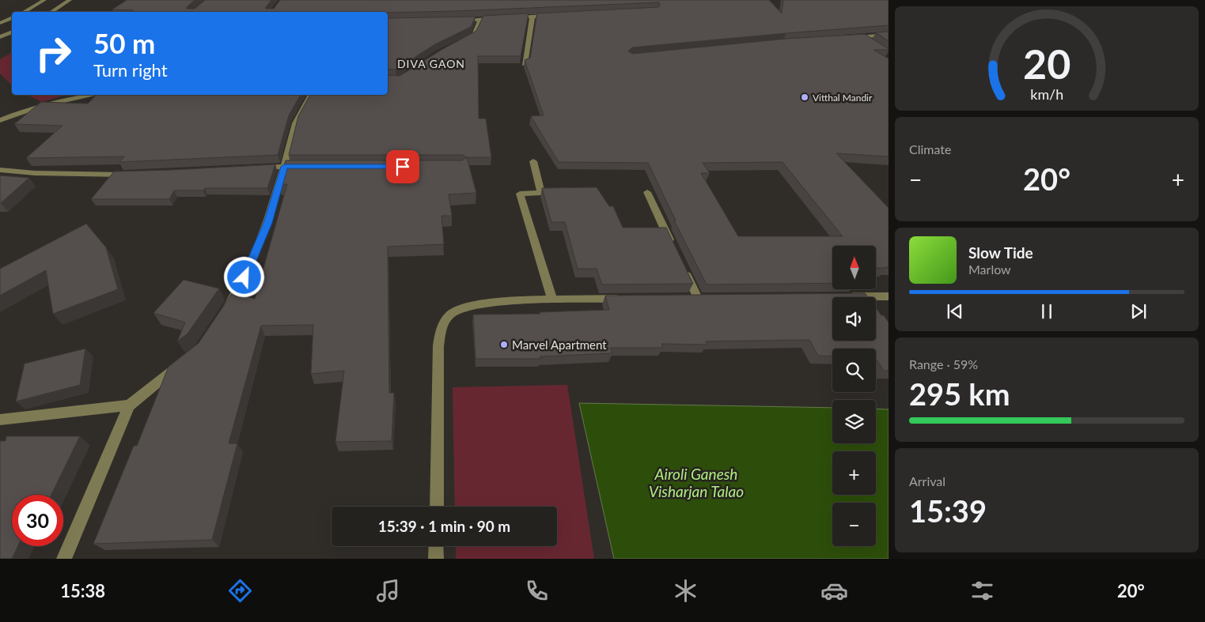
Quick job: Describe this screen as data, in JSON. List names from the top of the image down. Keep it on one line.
{"districts":["DIVA GAON"],"water":["Airoli Ganesh Visharjan Talao"],"places":["Vitthal Mandir","Marvel Apartment"],"north":"top","page":{"turn":["50 m","Turn right"],"tile":["Climate",["Range · 59%","295 km"],["Arrival","15:39"]],"heat":["−","20°","+"],"song":["Slow Tide","Marlow"],"map_buttons":["+","−"],"limit":"30","trip":"15:39 · 1 min · 90 m","tabs":["15:38","20°"],"gauge":["20","km/h"]}}
